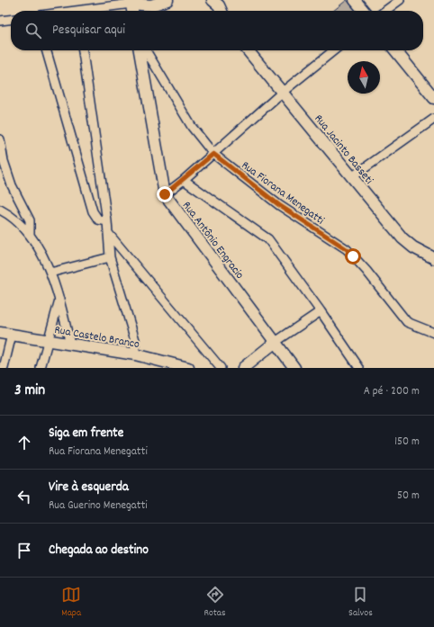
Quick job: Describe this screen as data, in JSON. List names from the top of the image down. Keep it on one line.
{"streets":{"street":["Rua Jacinto Basseti","Rua Fiorana Menegatti","Rua Antônio Engracio","Rua Castelo Branco"]},"north":"top","page":{"search":"Pesquisar aqui","heading":["3 min","A pé · 200 m"],"list":[["Siga em frente","Rua Fiorana Menegatti","150 m"],["Vire à esquerda","Rua Guerino Menegatti","50 m"],"Chegada ao destino"],"nav":["Mapa","Rotas","Salvos"]}}
